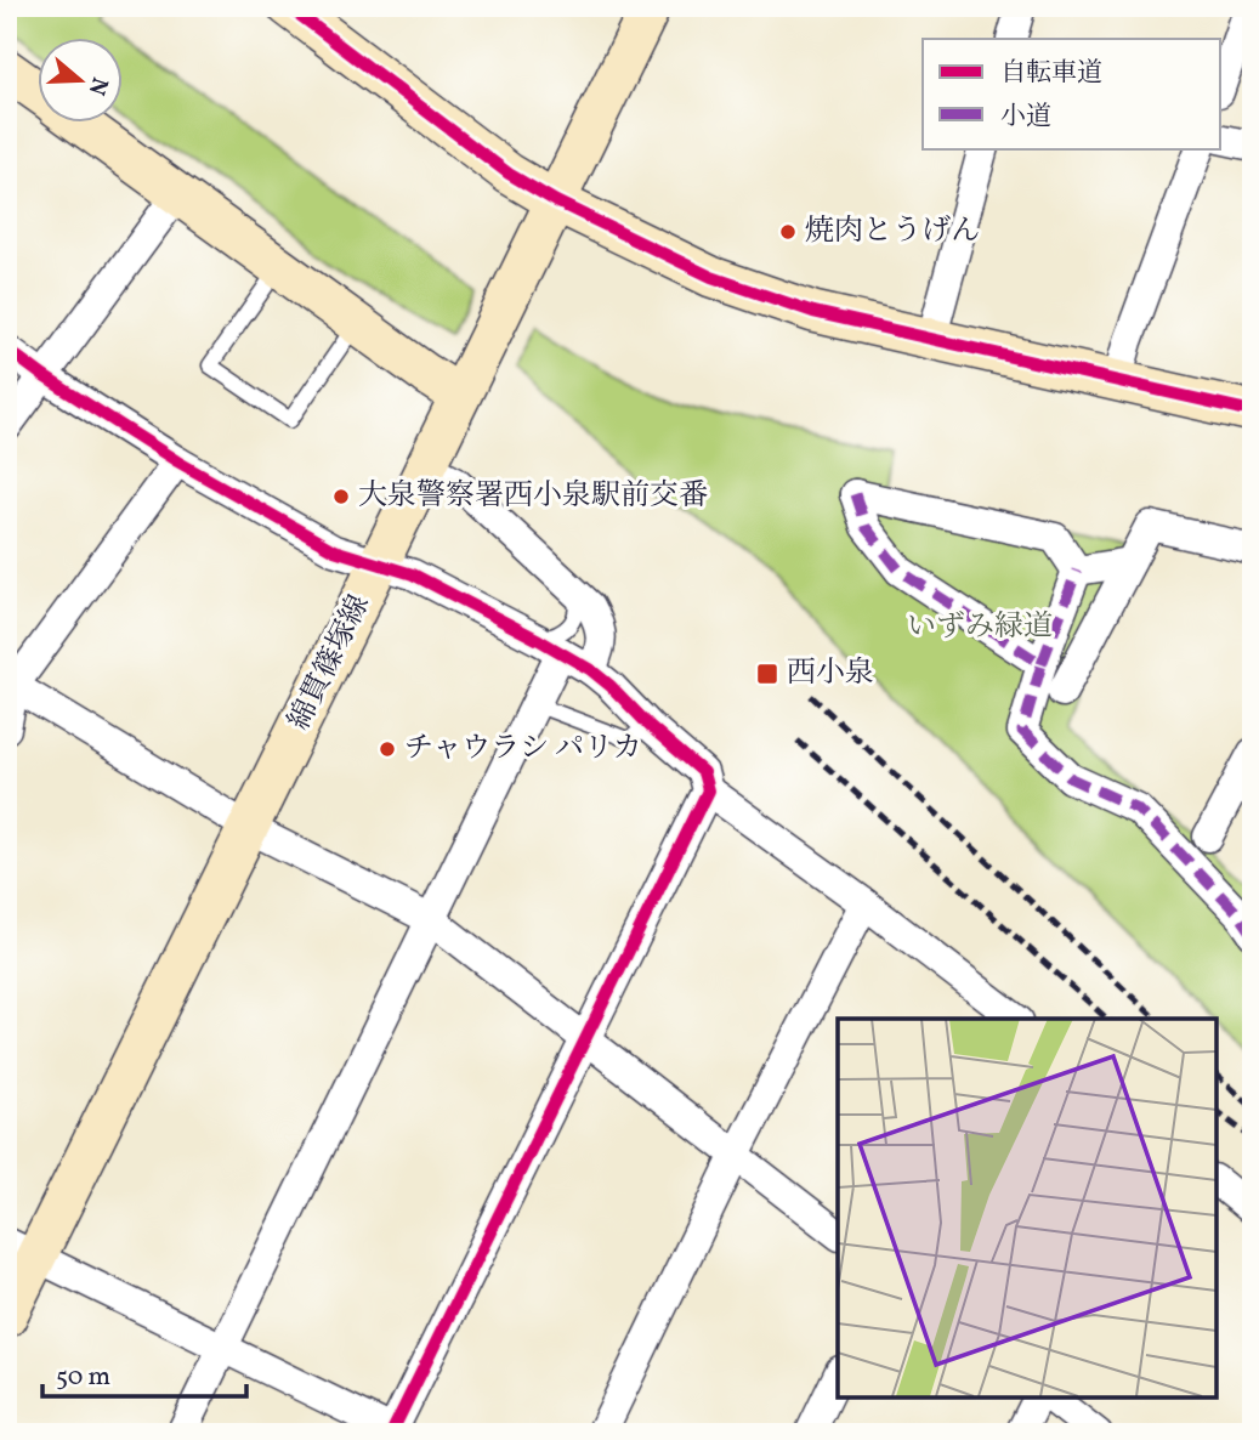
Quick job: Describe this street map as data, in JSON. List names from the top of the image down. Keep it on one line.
{"streets":{"street":["綿貫篠塚線"]},"parks":["いずみ緑道"],"places":{"other":["焼肉とうげん","大泉警察署西小泉駅前交番","チャウラシ パリカ"],"transit":["西小泉"]},"legend":["自転車道","小道"],"scale_bar":"50 m","north":"right"}
